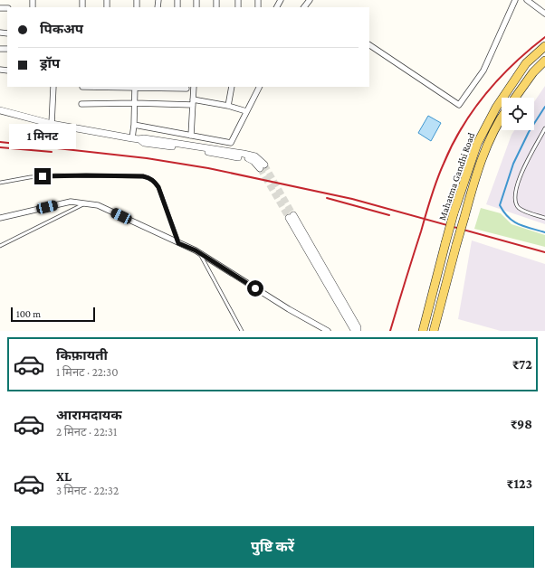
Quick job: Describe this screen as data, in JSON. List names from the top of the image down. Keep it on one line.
{"streets":{"main road":["Mahatma Gandhi Road"]},"scale_bar":"100 m","page":{"banner":["पिकअप","ड्रॉप"],"bubble":"1 मिनट","scale":"100 m","list":[{"name":"किफ़ायती","note":"1 मिनट · 22:30","value":"₹72"},{"name":"आरामदायक","note":"2 मिनट · 22:31","value":"₹98"},{"name":"XL","note":"3 मिनट · 22:32","value":"₹123"}],"buttons":"पुष्टि करें"}}
